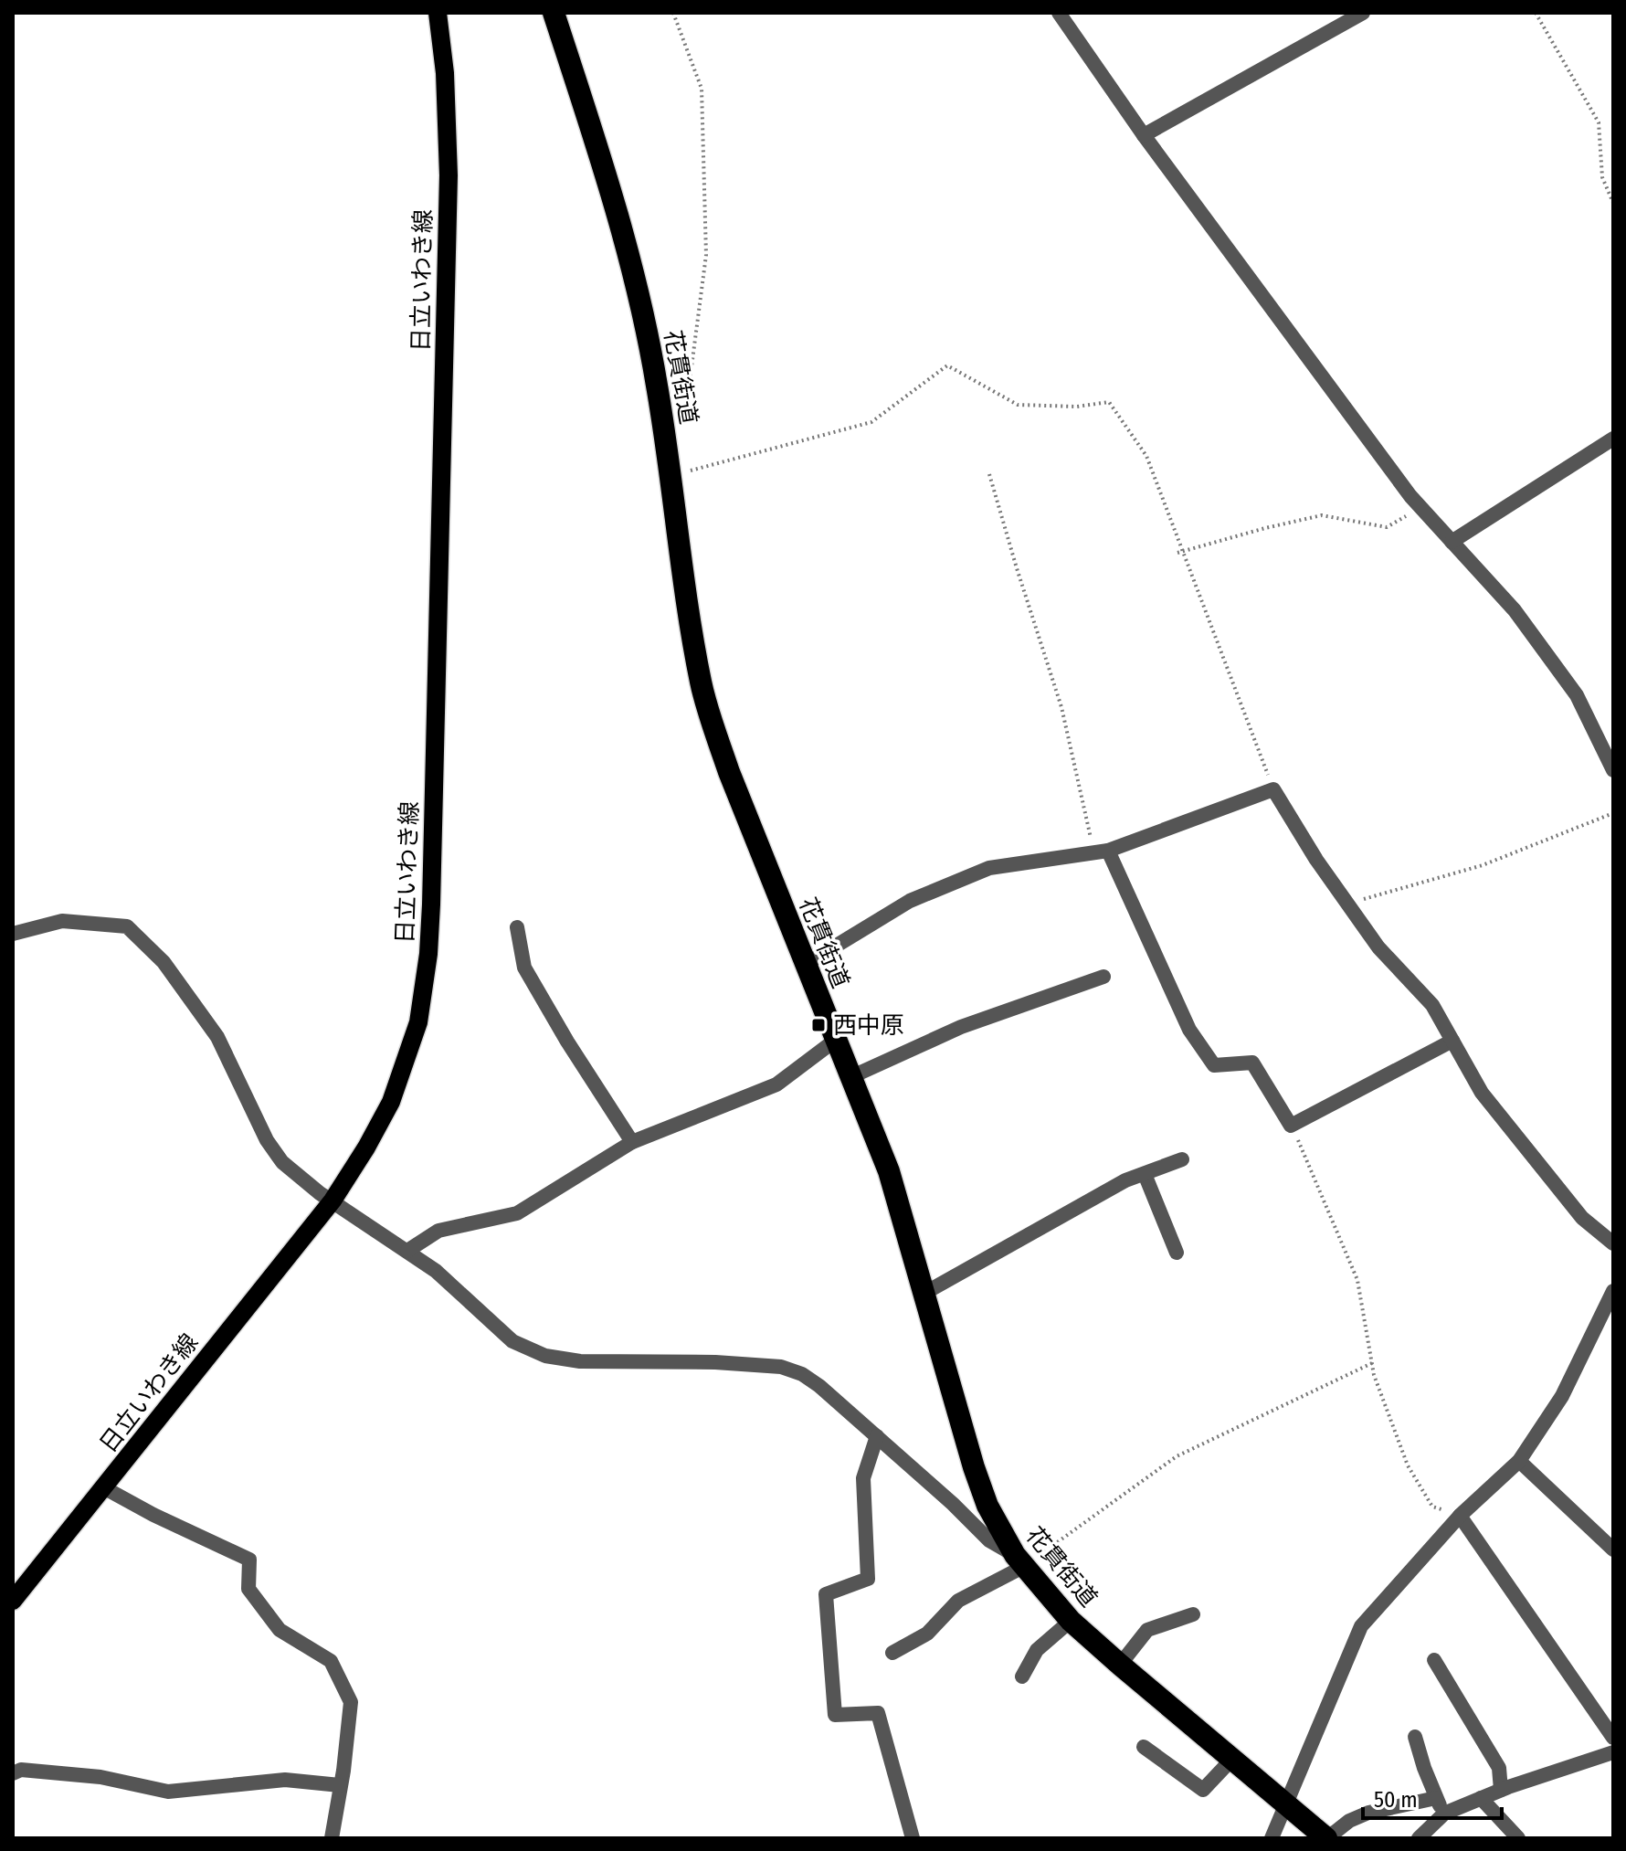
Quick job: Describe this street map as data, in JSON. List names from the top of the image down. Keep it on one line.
{"streets":{"highway":["花貫街道"],"main road":["日立いわき線"]},"places":{"transit":["西中原"]},"scale_bar":"50 m"}
